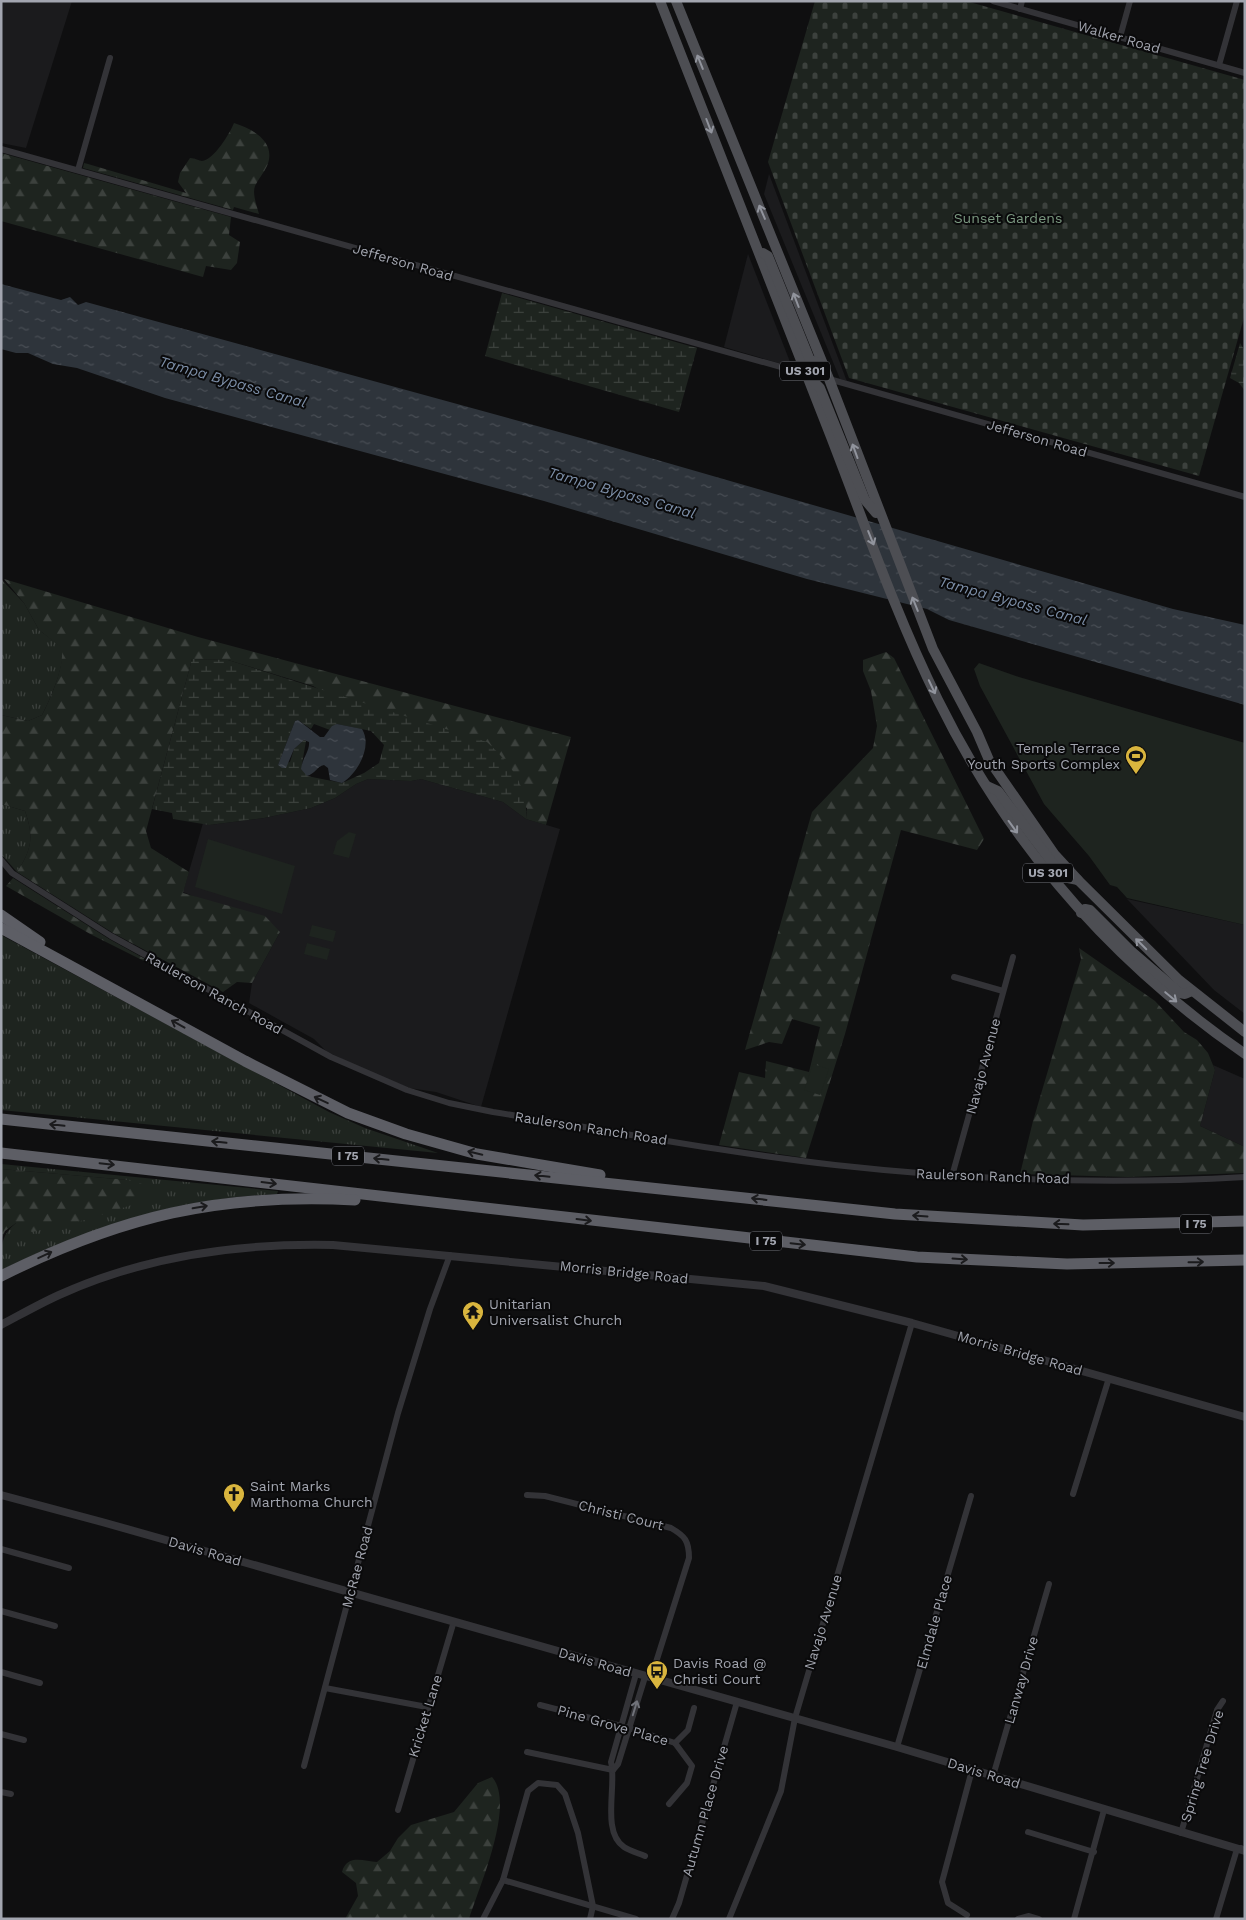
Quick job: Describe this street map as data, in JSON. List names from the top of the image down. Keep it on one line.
{"streets":{"highway":["I 75"],"main road":["US 301"],"street":["Walker Road","Jefferson Road","Raulerson Ranch Road","Navajo Avenue","Morris Bridge Road","Christi Court","Davis Road","McRae Road","Elmdale Place","Lanway Drive","Kricket Lane","Pine Grove Place","Spring Tree Drive","Autumn Place Drive"]},"crossings":[["Jefferson Road","US 301"],["Raulerson Ranch Road","Navajo Avenue"],["Navajo Avenue","Morris Bridge Road"],["Navajo Avenue","Davis Road"],["Morris Bridge Road","McRae Road"],["Christi Court","Davis Road"],["Davis Road","McRae Road"],["Davis Road","Elmdale Place"],["Davis Road","Lanway Drive"],["Davis Road","Kricket Lane"],["Davis Road","Spring Tree Drive"],["Davis Road","Autumn Place Drive"]],"water":["Tampa Bypass Canal"],"parks":["Sunset Gardens"],"places":{"sports":["Temple Terrace Youth Sports Complex"],"temple":["Unitarian Universalist Church"],"church":["Saint Marks Marthoma Church"],"bus stop":["Davis Road @ Christi Court"]}}
